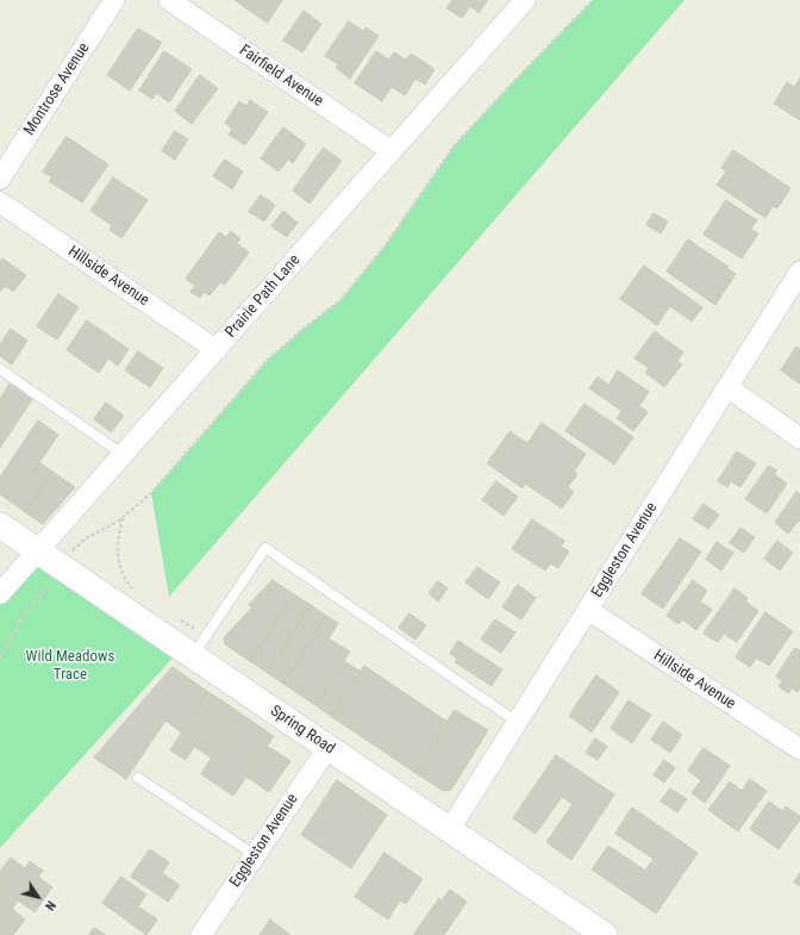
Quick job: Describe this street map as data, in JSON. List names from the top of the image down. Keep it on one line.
{"streets":{"street":["Fairfield Avenue","Montrose Avenue","Hillside Avenue","Prairie Path Lane","Eggleston Avenue","Spring Road"]},"crossings":[["Fairfield Avenue","Prairie Path Lane"],["Hillside Avenue","Prairie Path Lane"],["Hillside Avenue","Eggleston Avenue"],["Prairie Path Lane","Spring Road"],["Eggleston Avenue","Spring Road"]],"parks":["Wild Meadows Trace"],"north":"bottom right"}
